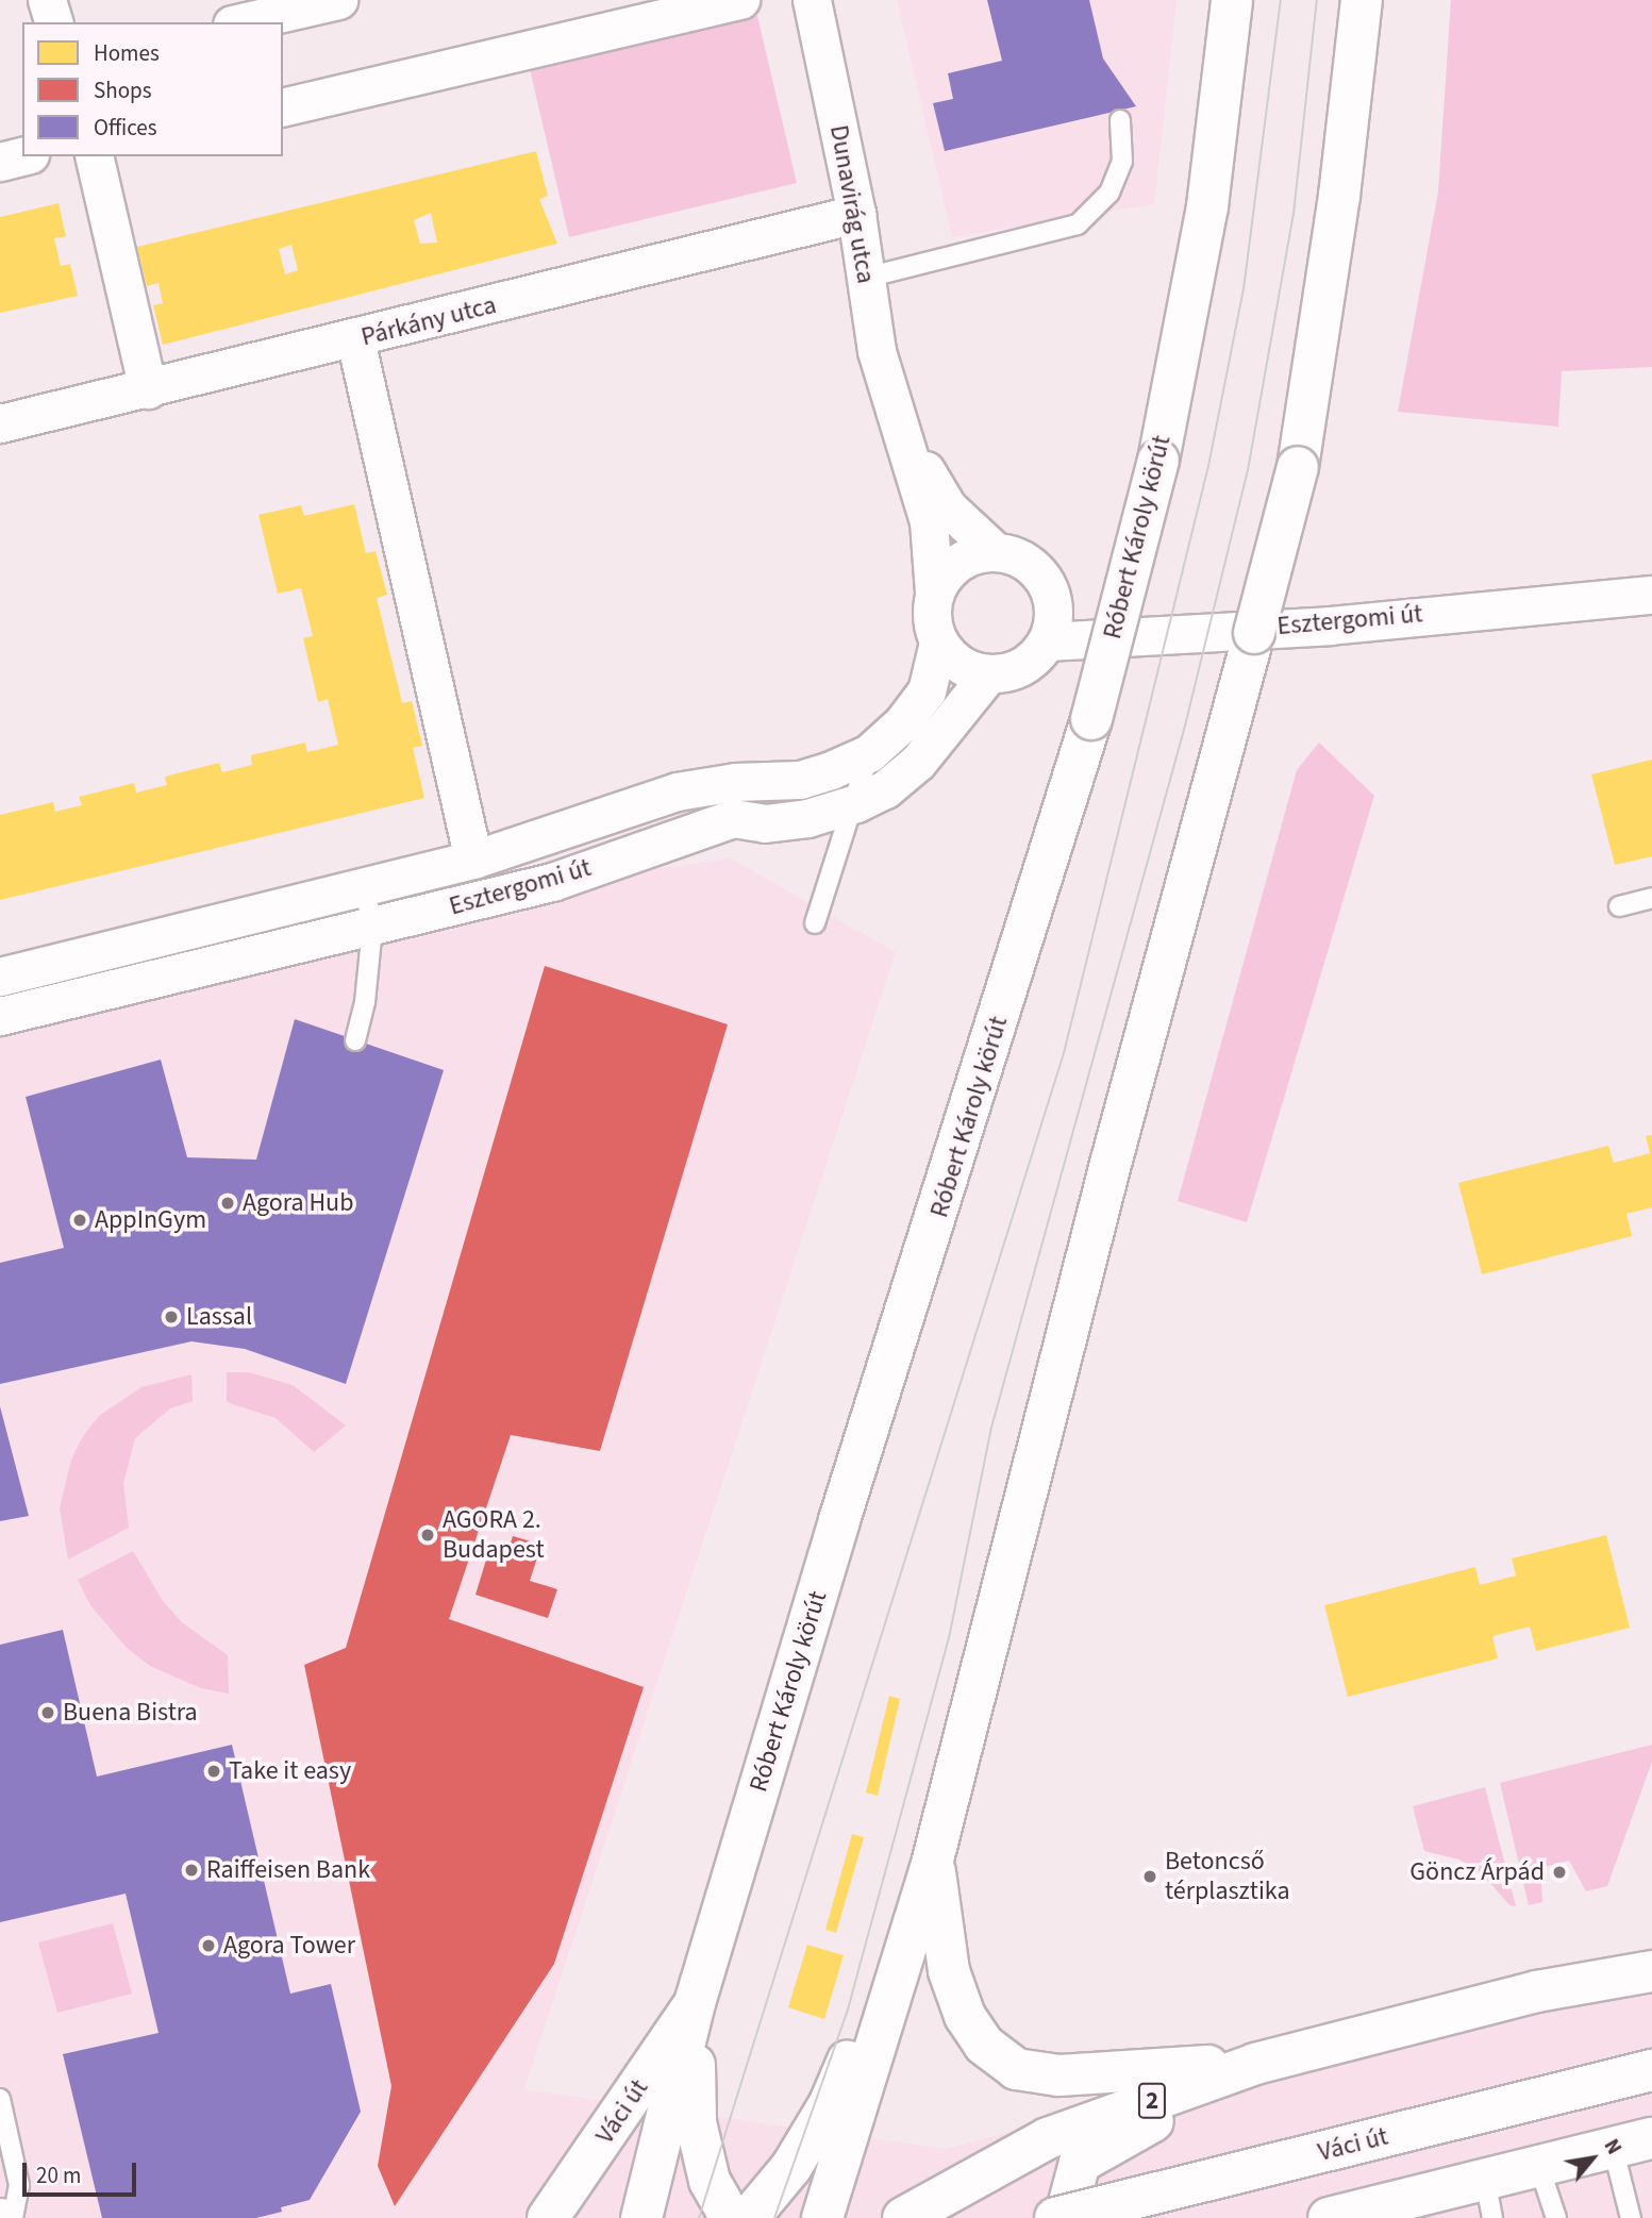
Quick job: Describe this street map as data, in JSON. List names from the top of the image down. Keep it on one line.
{"streets":{"main road":["Róbert Károly körút","2","Váci út"],"street":["Dunavirág utca","Párkány utca","Esztergomi út"]},"crossings":[["Dunavirág utca","Párkány utca"],["Dunavirág utca","Esztergomi út"],["Párkány utca","Esztergomi út"],["Róbert Károly körút","Váci út"]],"places":["Agora Hub","AppInGym","Lassal","AGORA 2. Budapest","Buena Bistra","Take it easy","Raiffeisen Bank","Göncz Árpád","Betoncső térplasztika","Agora Tower"],"legend":["Homes","Shops","Offices"],"scale_bar":"20 m","north":"top right"}
